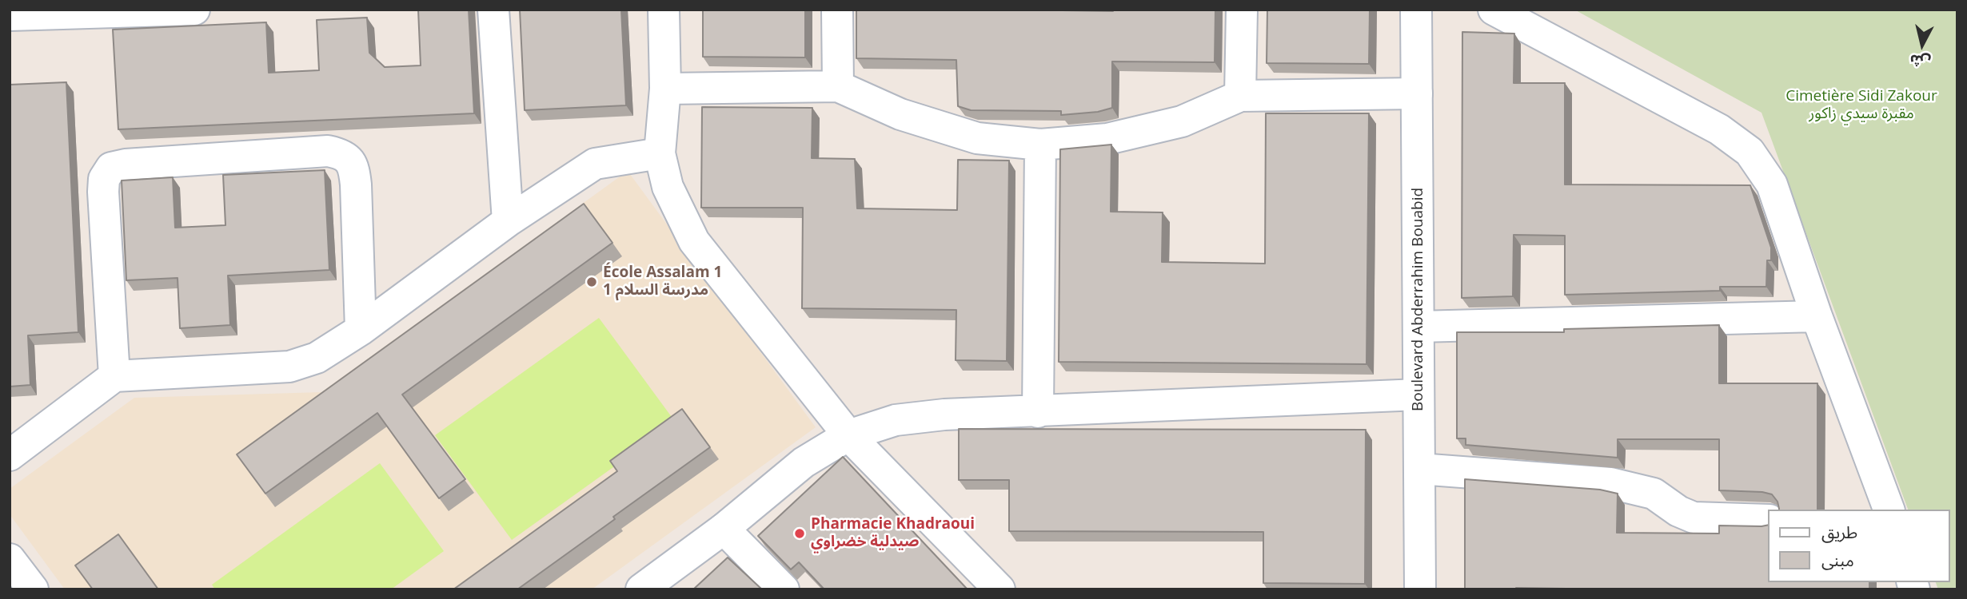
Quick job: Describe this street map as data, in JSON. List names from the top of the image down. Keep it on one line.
{"streets":{"street":["Boulevard Abderrahim Bouabid"]},"parks":["Cimetière Sidi Zakour مقبرة سيدي زاكور"],"places":["École Assalam 1 مدرسة السلام 1","Pharmacie Khadraoui صيدلية خضراوي"],"legend":["طريق","مبنى"],"north":"bottom"}
